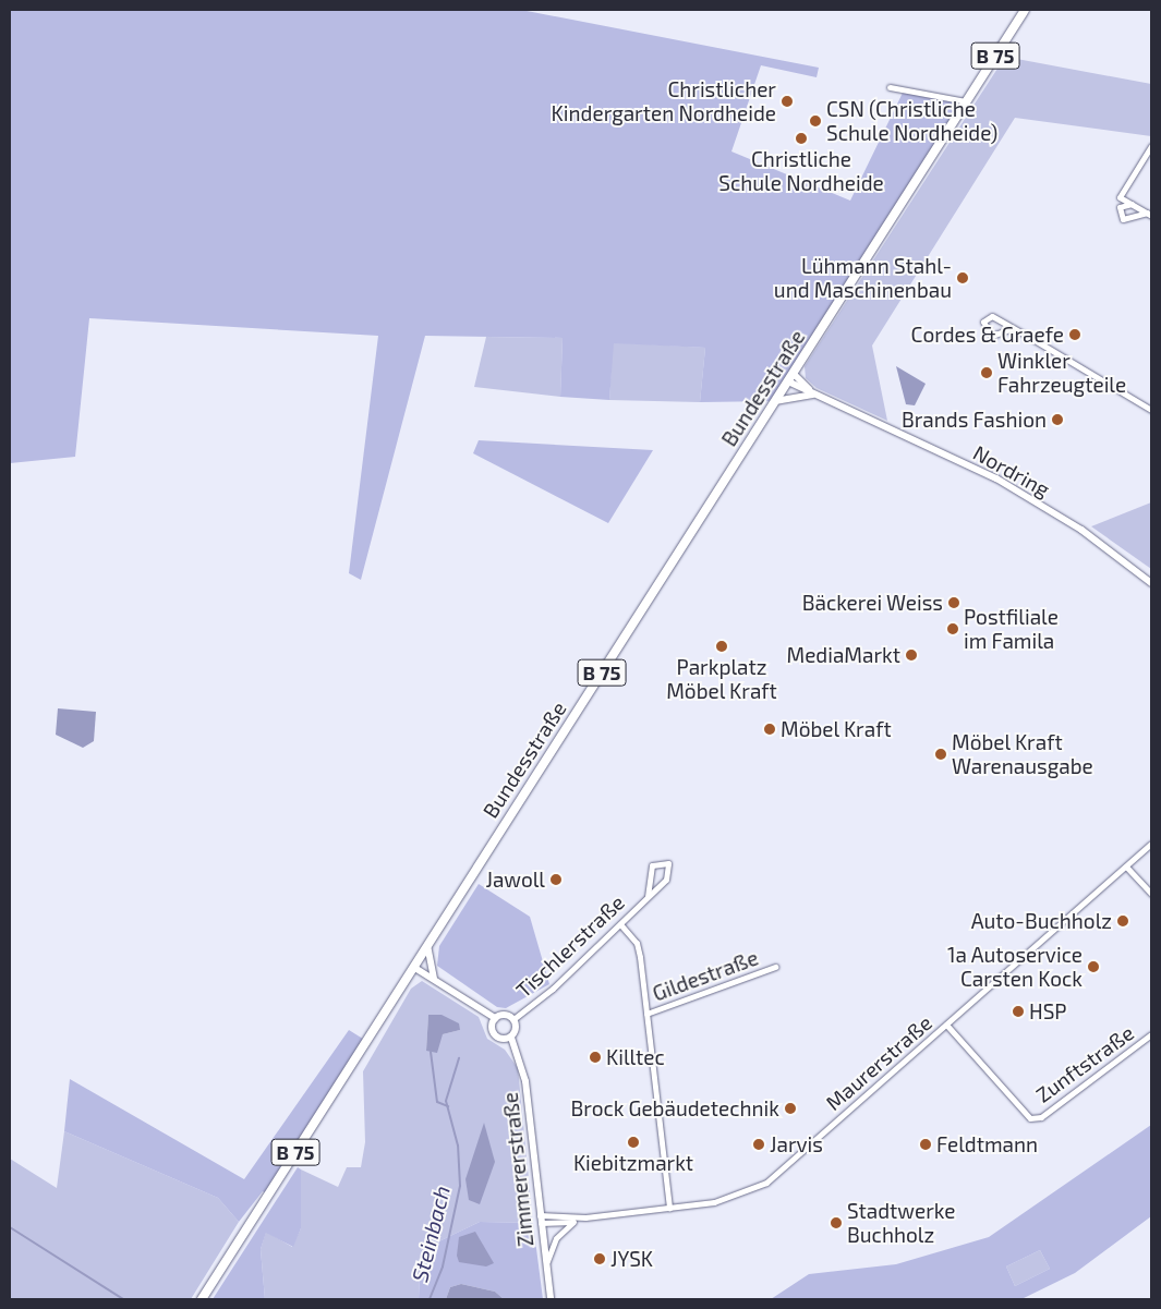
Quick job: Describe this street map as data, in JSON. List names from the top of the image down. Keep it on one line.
{"streets":{"main road":["B 75","Bundesstraße"],"street":["Nordring","Tischlerstraße","Gildestraße","Maurerstraße","Zunftstraße","Zimmererstraße"]},"crossings":[["B 75","Bundesstraße"],["Bundesstraße","Nordring"],["Tischlerstraße","Zimmererstraße"],["Maurerstraße","Zunftstraße"],["Maurerstraße","Zimmererstraße"]],"water":["Steinbach"],"places":["Christlicher Kindergarten Nordheide","CSN (Christliche Schule Nordheide)","Christliche Schule Nordheide","Lühmann Stahl- und Maschinenbau","Cordes & Graefe","Winkler Fahrzeugteile","Brands Fashion","Bäckerei Weiss","Postfiliale im Famila","Parkplatz Möbel Kraft","MediaMarkt","Möbel Kraft","Möbel Kraft Warenausgabe","Jawoll","Auto-Buchholz","1a Autoservice Carsten Kock","HSP","Killtec","Brock Gebäudetechnik","Kiebitzmarkt","Jarvis","Feldtmann","Stadtwerke Buchholz","JYSK"]}
